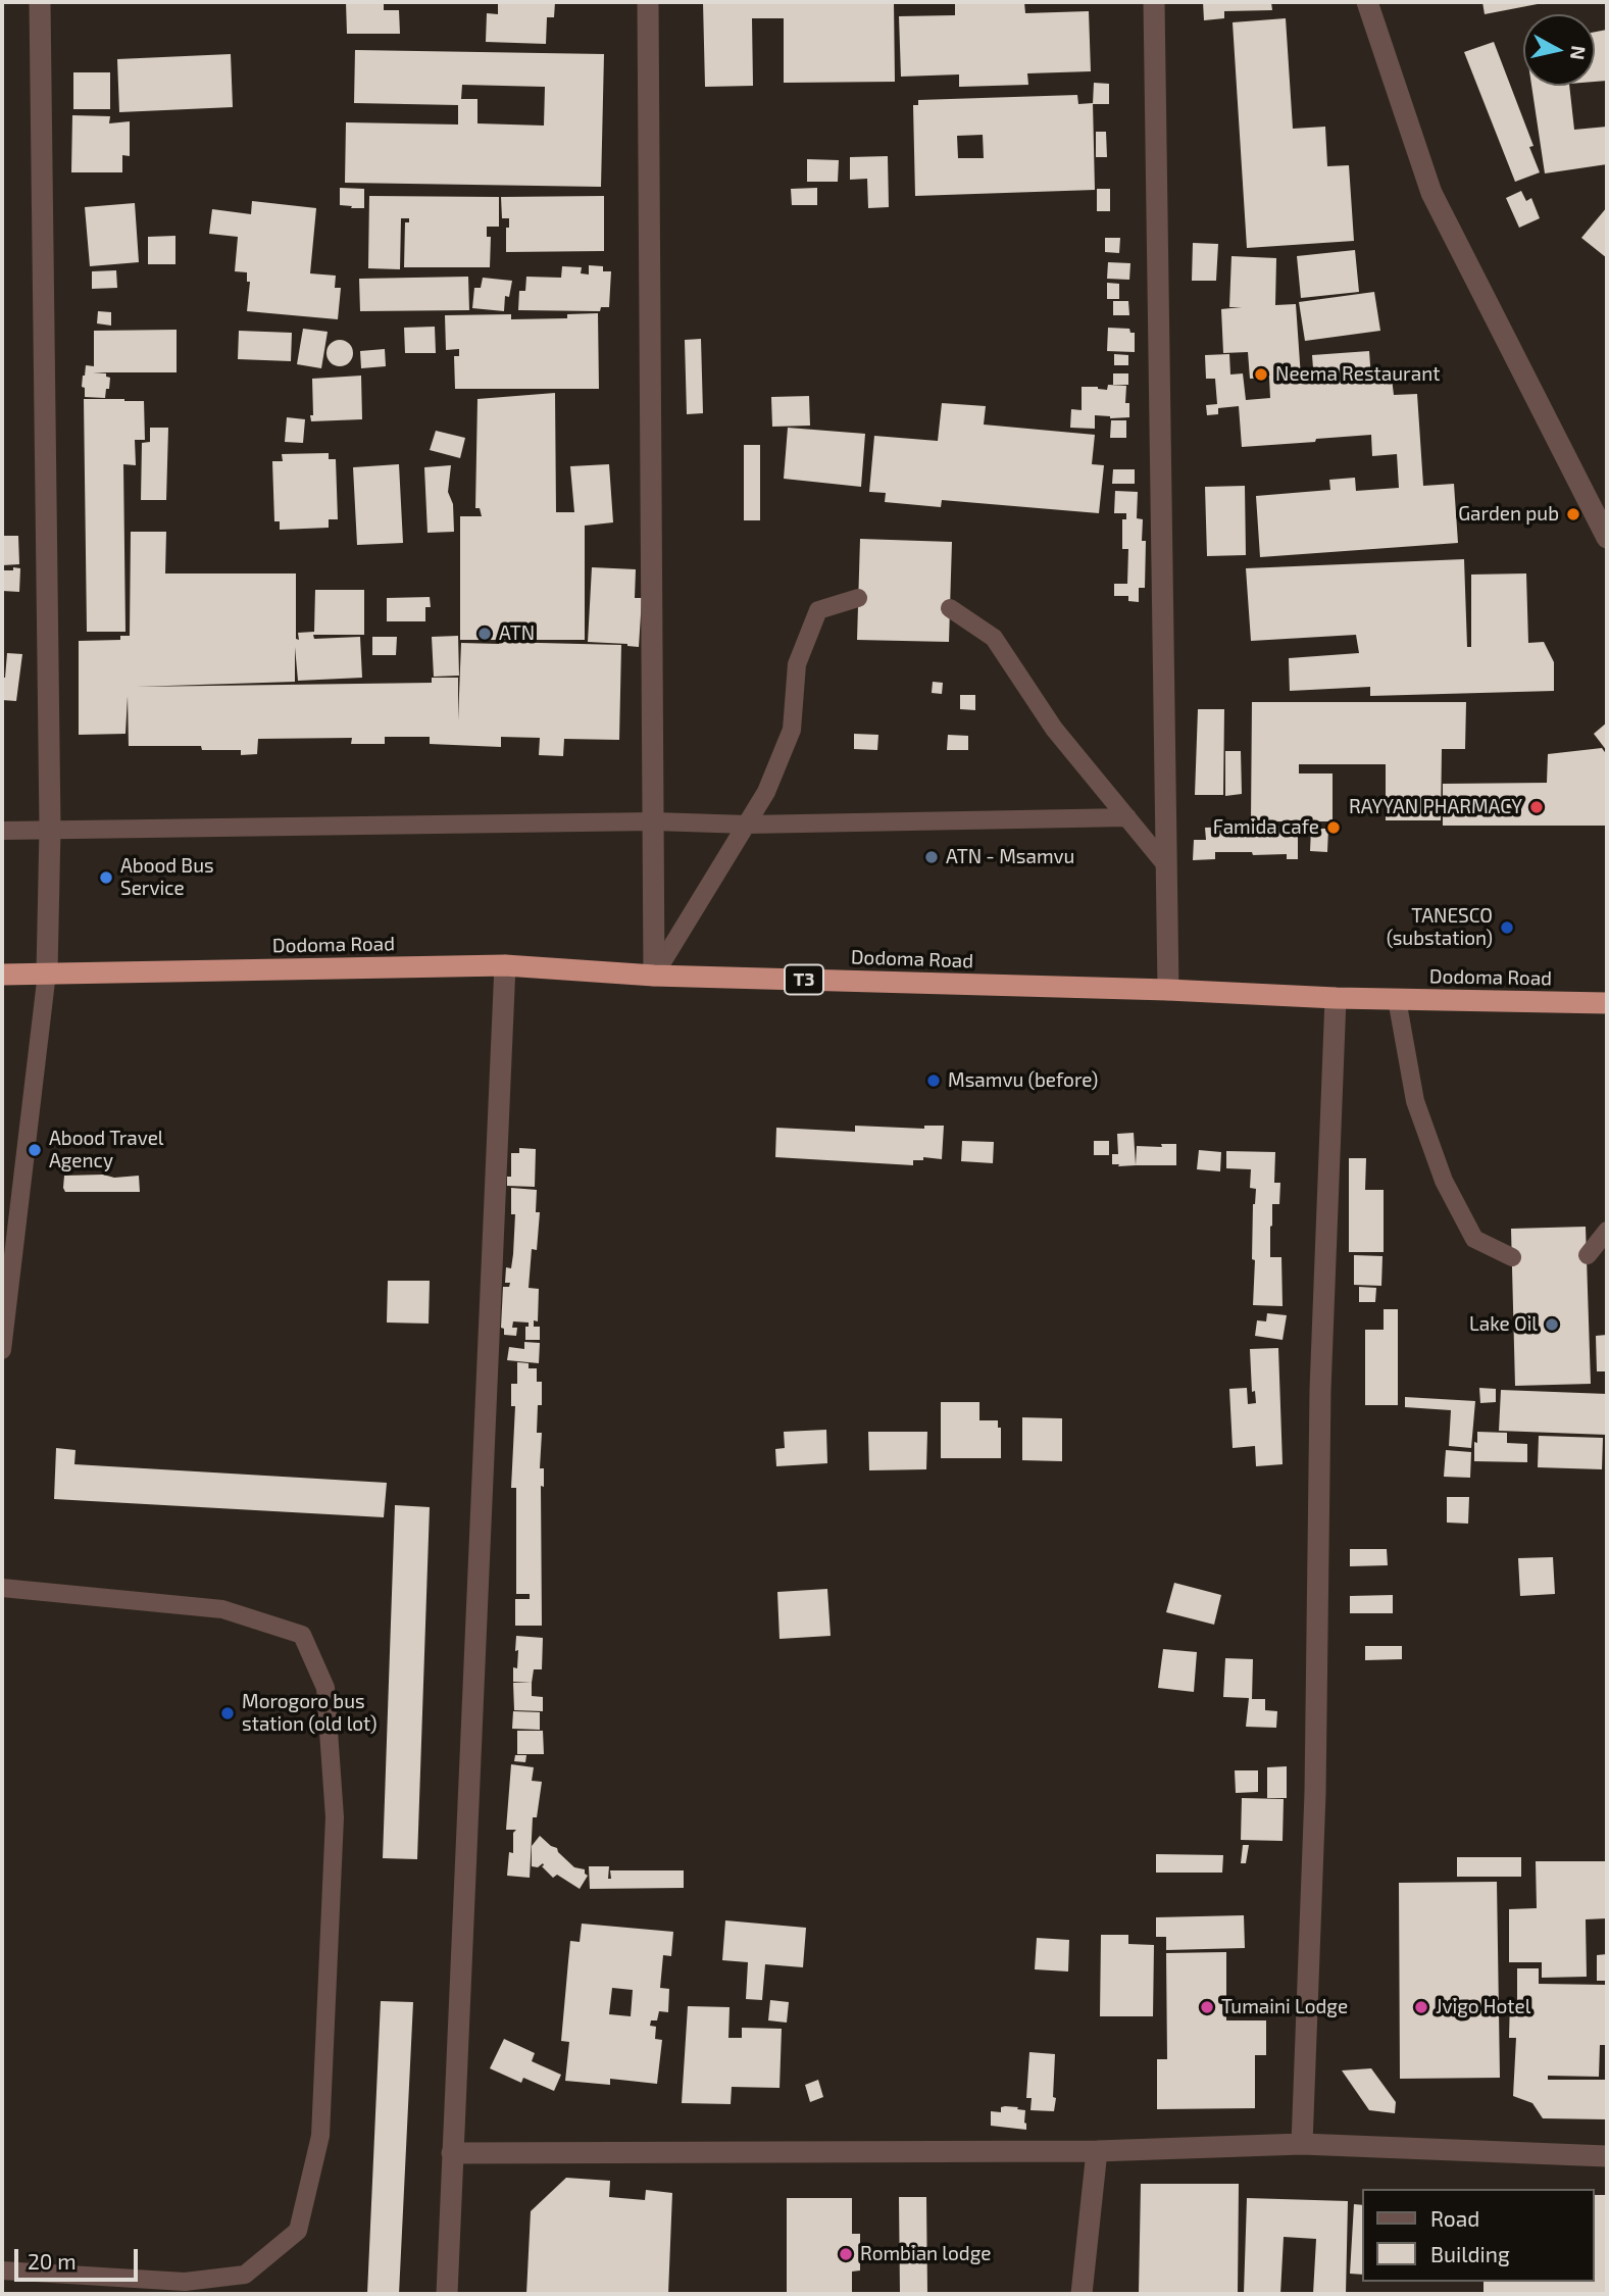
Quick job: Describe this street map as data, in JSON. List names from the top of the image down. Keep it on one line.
{"streets":{"highway":["Dodoma Road","T3"]},"places":["Neema Restaurant","Garden pub","ATN","RAYYAN PHARMACY","Famida cafe","ATN - Msamvu","Abood Bus Service","TANESCO (substation)","Msamvu (before)","Abood Travel Agency","Lake Oil","Morogoro bus station (old lot)","Tumaini Lodge","Jvigo Hotel","Rombian lodge"],"legend":["Road","Building"],"scale_bar":"20 m","north":"right"}
